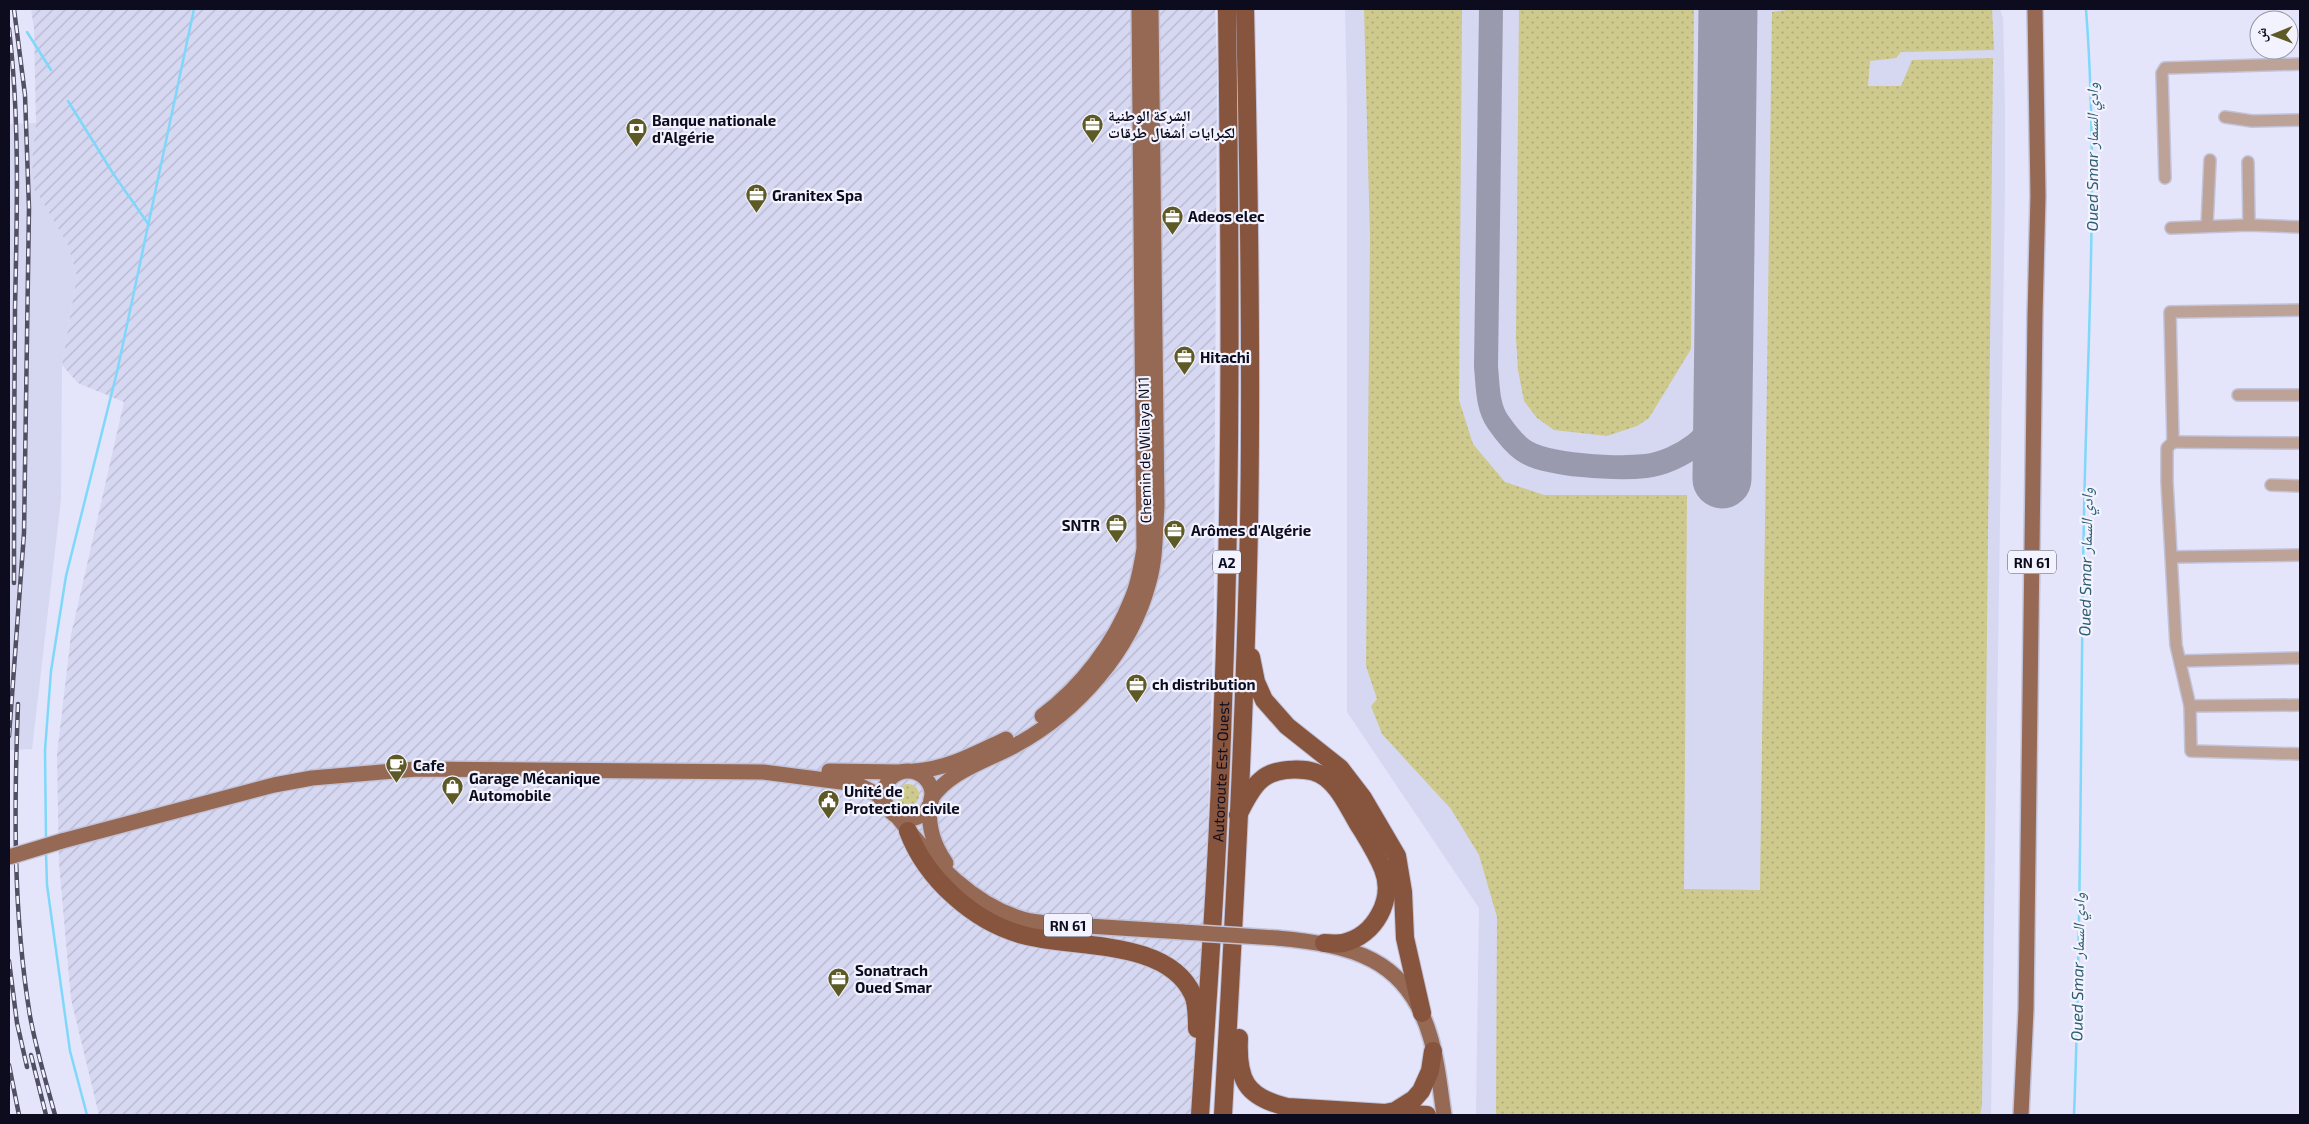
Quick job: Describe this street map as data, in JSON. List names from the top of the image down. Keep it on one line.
{"streets":{"highway":["A2","Autoroute Est-Ouest"],"main road":["Chemin de Wilaya N11","RN 61"]},"crossings":[["Chemin de Wilaya N11","RN 61"]],"water":["Oued Smar وادي السمار"],"places":{"office":["الشركة الوطنية لكبرايات أشغال طرقات","Granitex Spa","Adeos elec","Hitachi","SNTR","Arômes d'Algérie","ch distribution","Sonatrach Oued Smar"],"bank":["Banque nationale d'Algérie"],"cafe":["Cafe"],"shop":["Garage Mécanique Automobile"],"public building":["Unité de Protection civile"]},"north":"left"}
